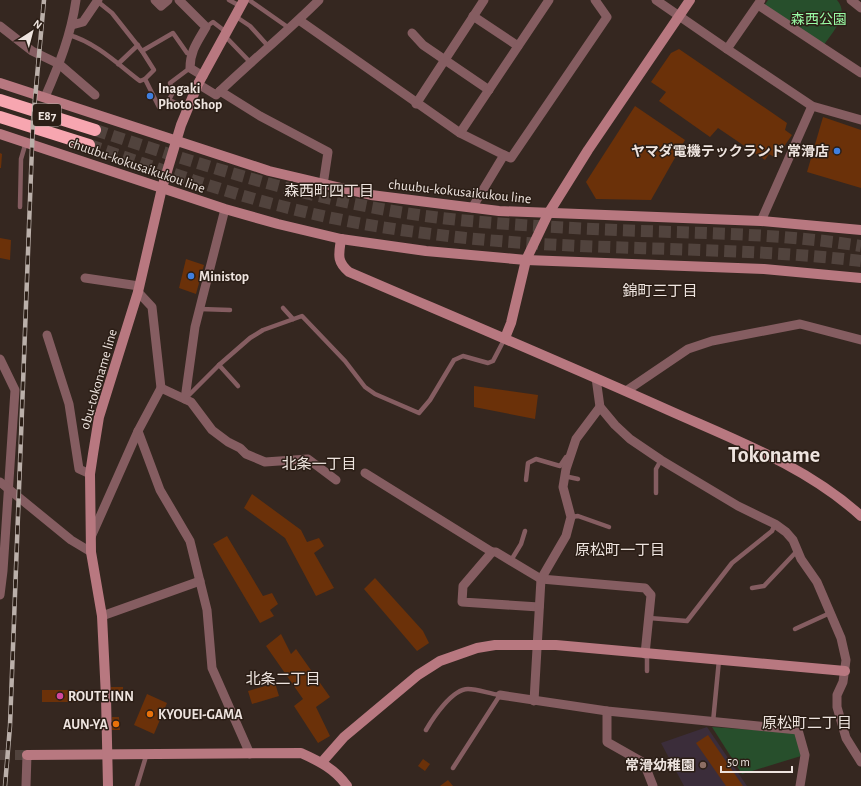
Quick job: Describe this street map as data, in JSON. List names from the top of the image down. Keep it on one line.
{"streets":{"highway":["E87"],"main road":["chuubu-kokusaikukou line","obu-tokoname line"]},"crossings":[["chuubu-kokusaikukou line","obu-tokoname line"]],"districts":["森西町四丁目","錦町三丁目","Tokoname","北条一丁目","原松町一丁目","北条二丁目","原松町二丁目"],"parks":["森西公園"],"places":["Inagaki Photo Shop","ヤマダ電機テックランド 常滑店","Ministop","ROUTE INN","KYOUEI-GAMA","AUN-YA","常滑幼稚園"],"scale_bar":"50 m","north":"top right"}
